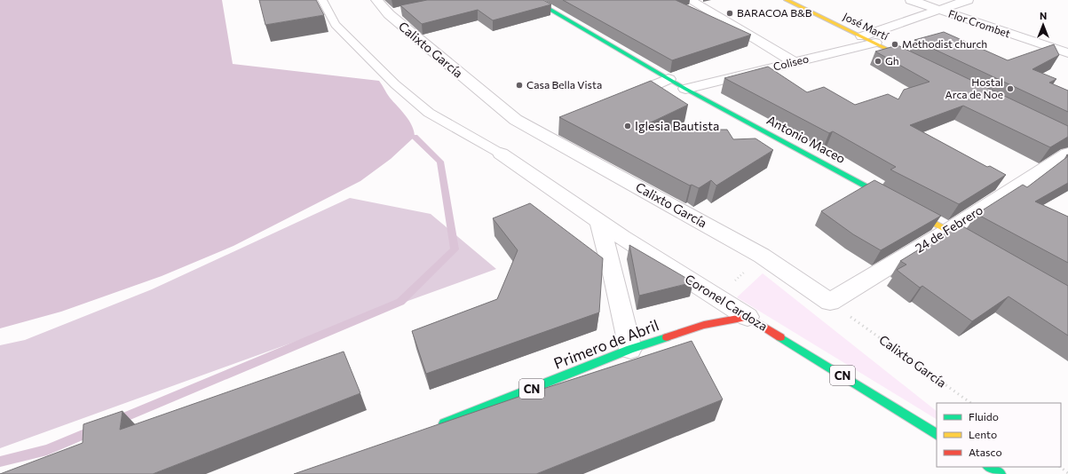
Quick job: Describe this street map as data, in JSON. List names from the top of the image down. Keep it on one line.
{"streets":{"main road":["José Martí","Antonio Maceo","Coronel Cardoza","Primero de Abril","CN"],"street":["Flor Crombet","Calixto García","Coliseo","24 de Febrero"]},"crossings":[["José Martí","Coliseo"],["Calixto García","24 de Febrero"],["Coliseo","Antonio Maceo"],["Antonio Maceo","24 de Febrero"],["Coronel Cardoza","Primero de Abril"]],"places":["BARACOA B&B","Methodist church","Gh","Casa Bella Vista","Hostal Arca de Noe","Iglesia Bautista"],"legend":["Fluido","Lento","Atasco"],"north":"top"}
